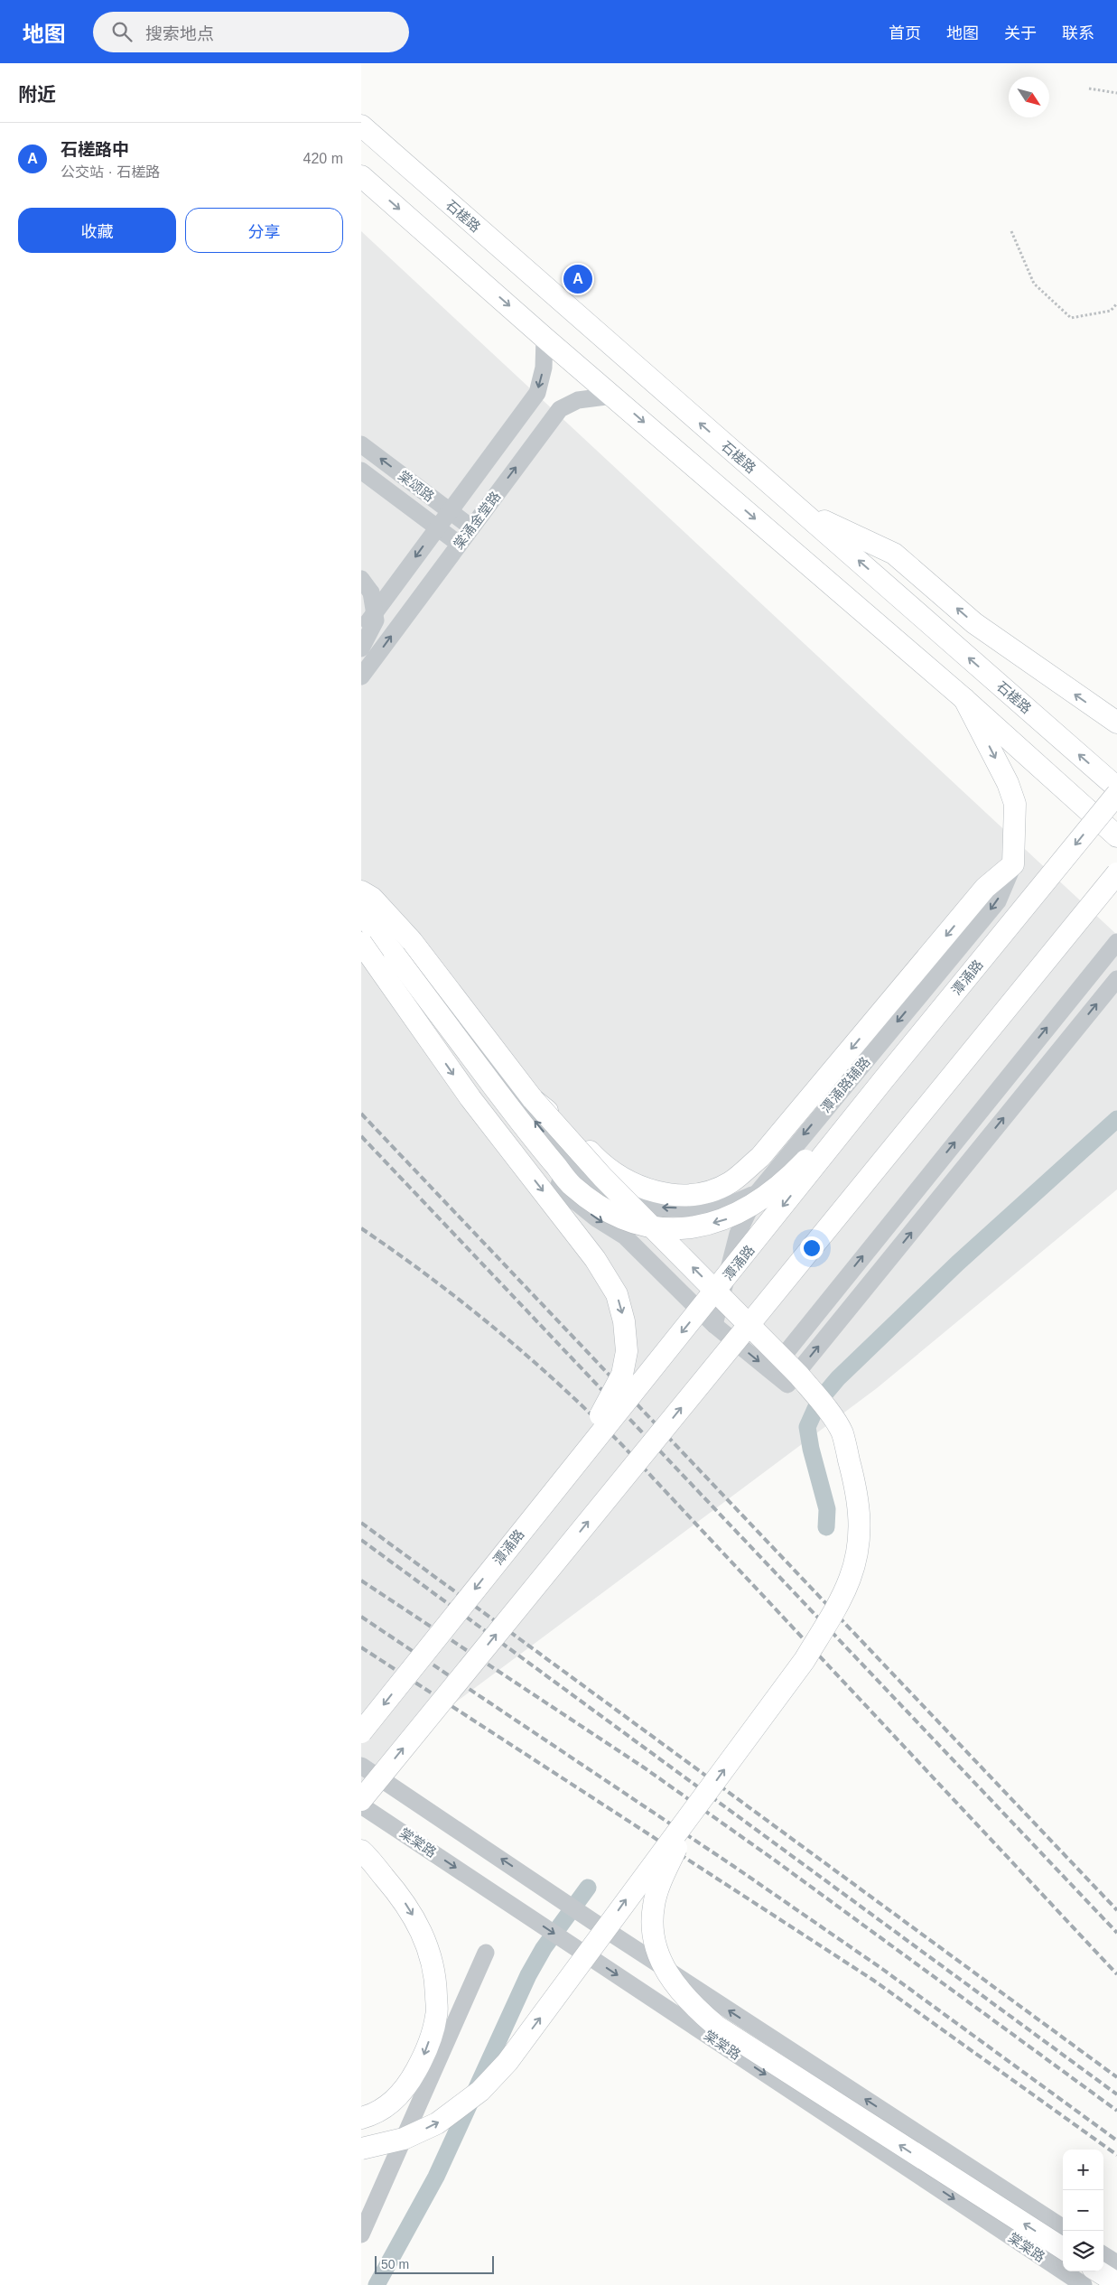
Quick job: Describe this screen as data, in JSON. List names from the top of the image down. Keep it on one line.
{"streets":{"main road":["石槎路","潭涌路"],"street":["棠颂路","棠涌金堂路","潭涌路辅路","棠棠路"]},"crossings":[["棠颂路","棠涌金堂路"]],"scale_bar":"50 m","north":"bottom right","page":{"header":"地图","search":"搜索地点","nav":["首页","地图","关于","联系"],"heading":"附近","list":[{"mark":"A","name":"石槎路中","note":"公交站 · 石槎路","value":"420 m"}],"buttons":["收藏","分享"],"pins":"A","map_buttons":["+","−"],"scale":"50 m"}}
